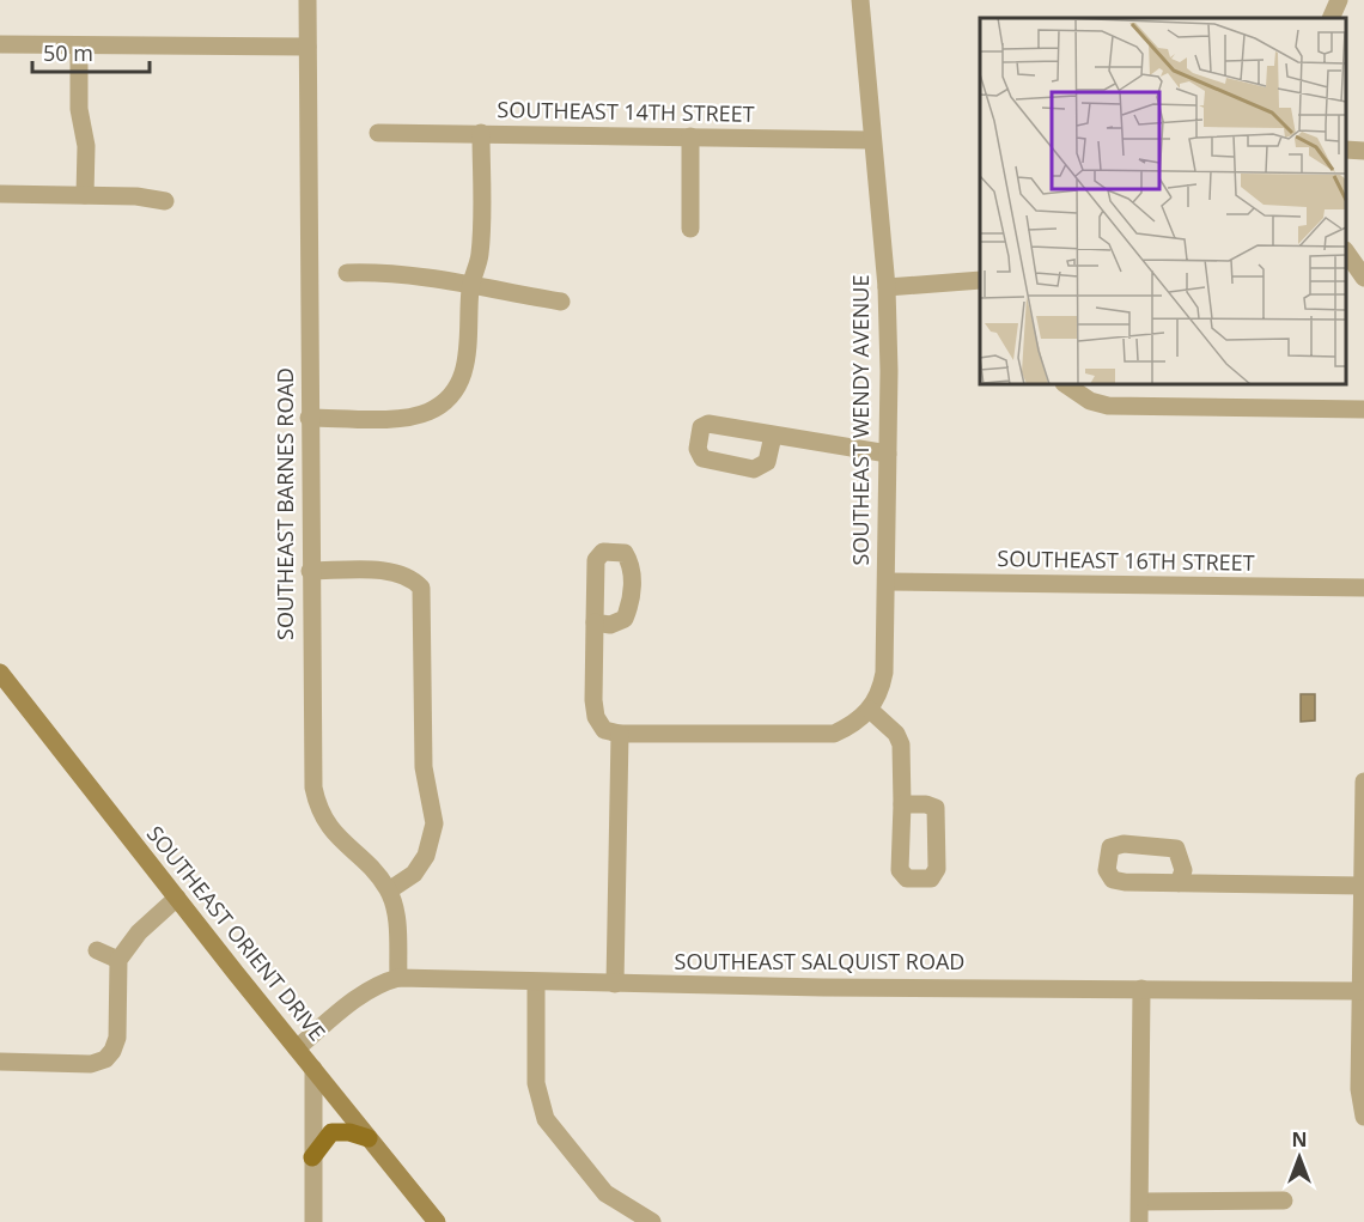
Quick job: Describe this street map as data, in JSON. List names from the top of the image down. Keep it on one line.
{"streets":{"main road":["SOUTHEAST ORIENT DRIVE"],"street":["SOUTHEAST 14TH STREET","SOUTHEAST WENDY AVENUE","SOUTHEAST BARNES ROAD","SOUTHEAST 16TH STREET","SOUTHEAST SALQUIST ROAD"]},"crossings":[["SOUTHEAST 14TH STREET","SOUTHEAST WENDY AVENUE"],["SOUTHEAST WENDY AVENUE","SOUTHEAST 16TH STREET"],["SOUTHEAST BARNES ROAD","SOUTHEAST SALQUIST ROAD"],["SOUTHEAST ORIENT DRIVE","SOUTHEAST SALQUIST ROAD"]],"scale_bar":"50 m","north":"top"}
